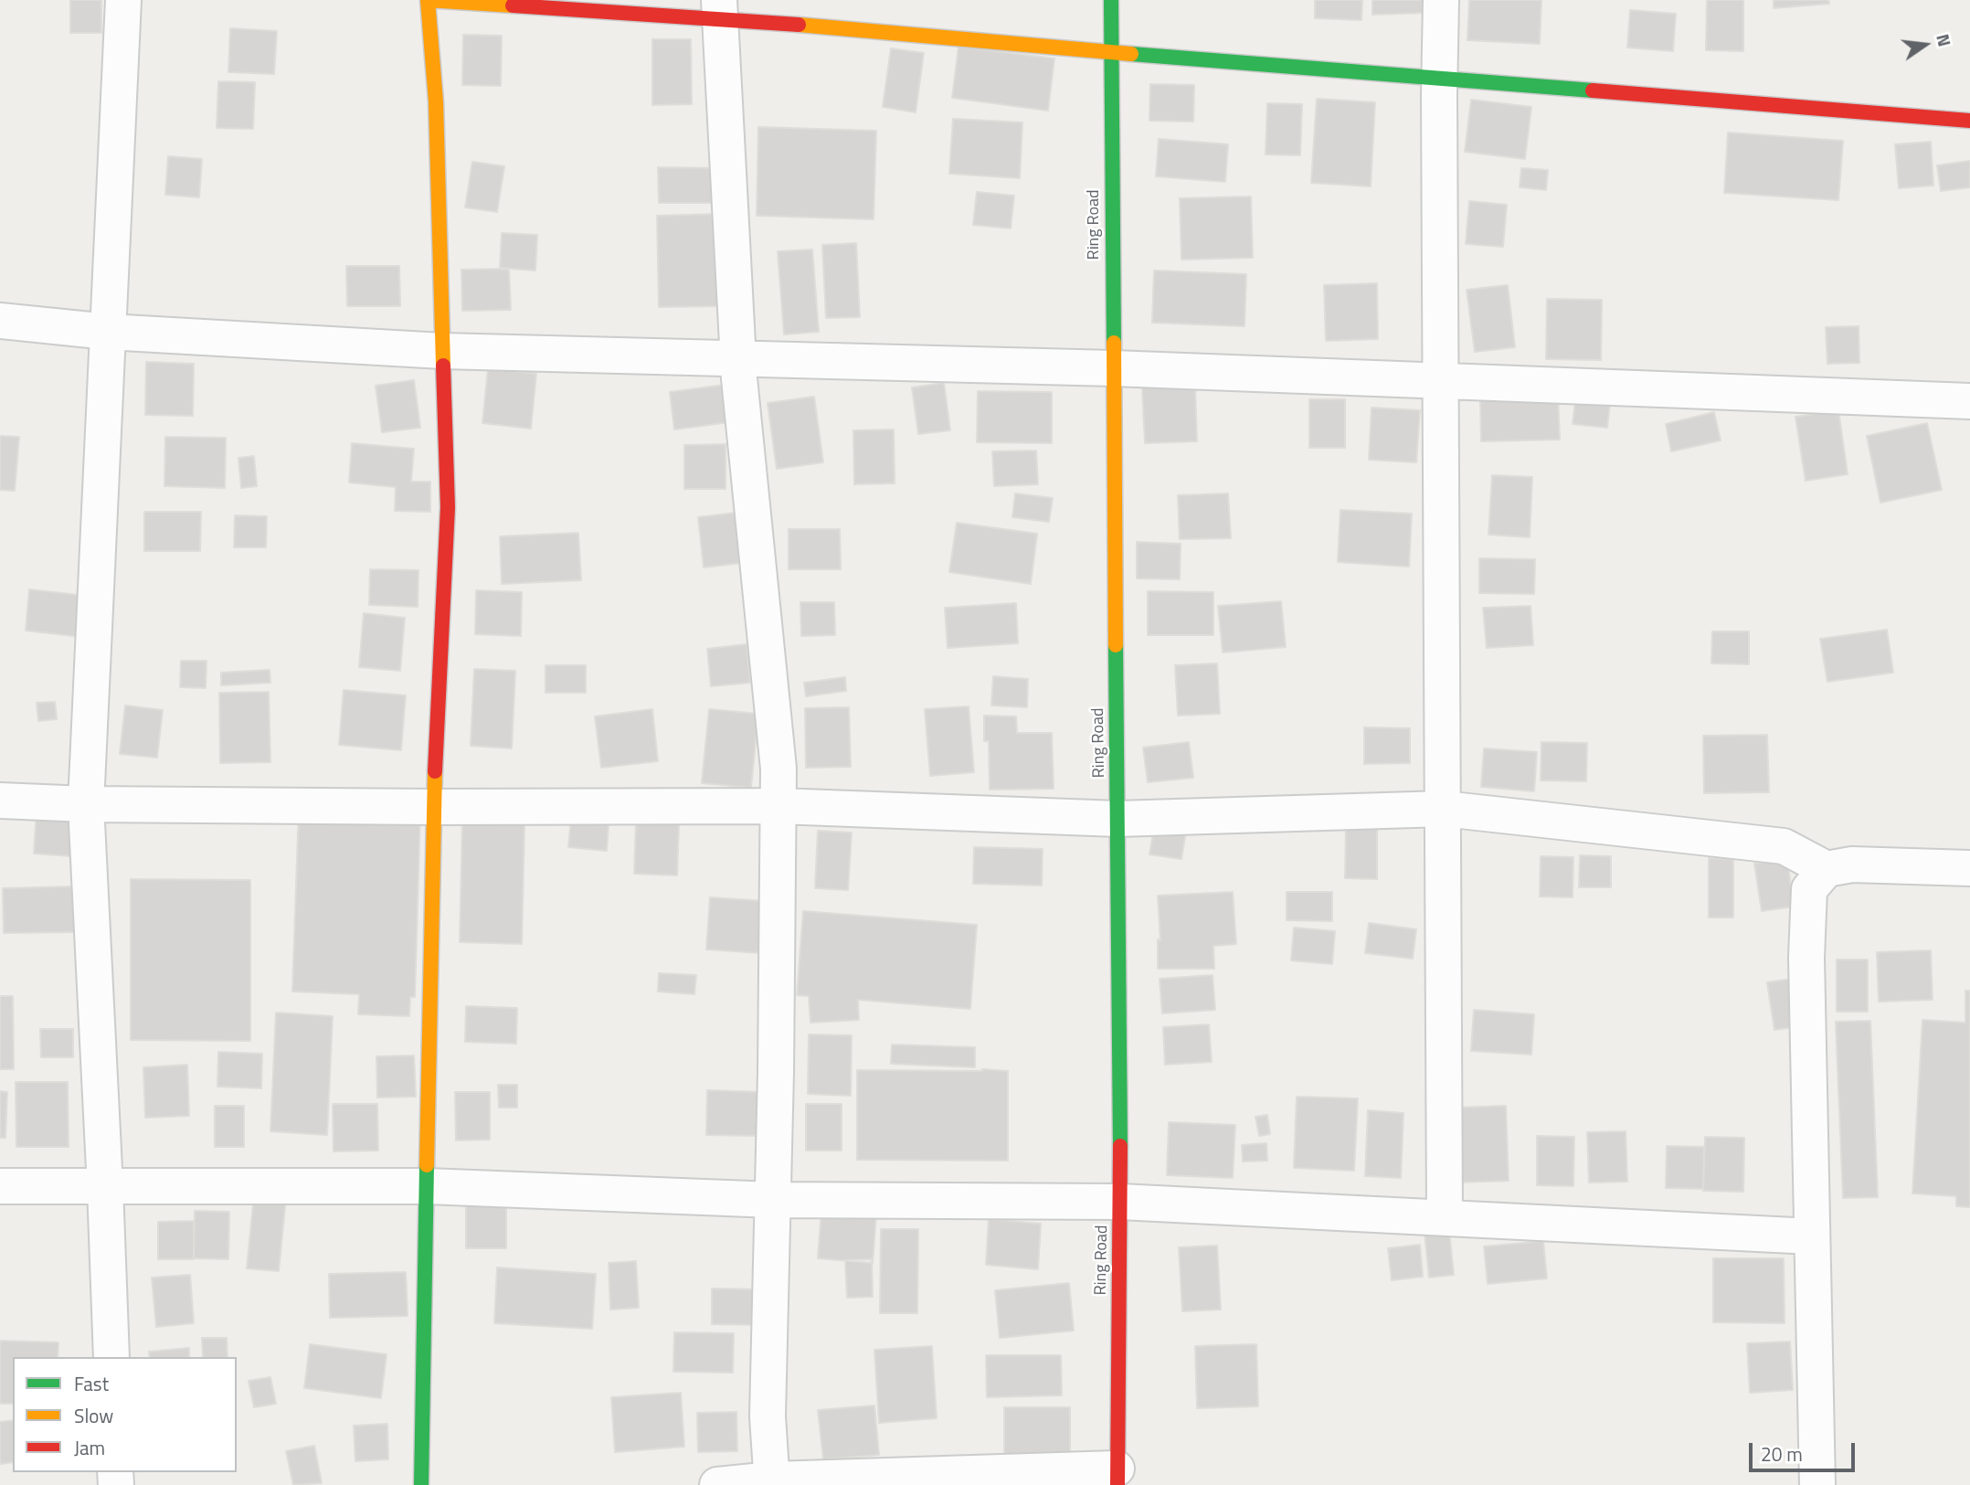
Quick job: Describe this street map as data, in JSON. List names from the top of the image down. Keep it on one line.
{"streets":{"street":["Ring Road"]},"legend":["Fast","Slow","Jam"],"scale_bar":"20 m","north":"right"}
